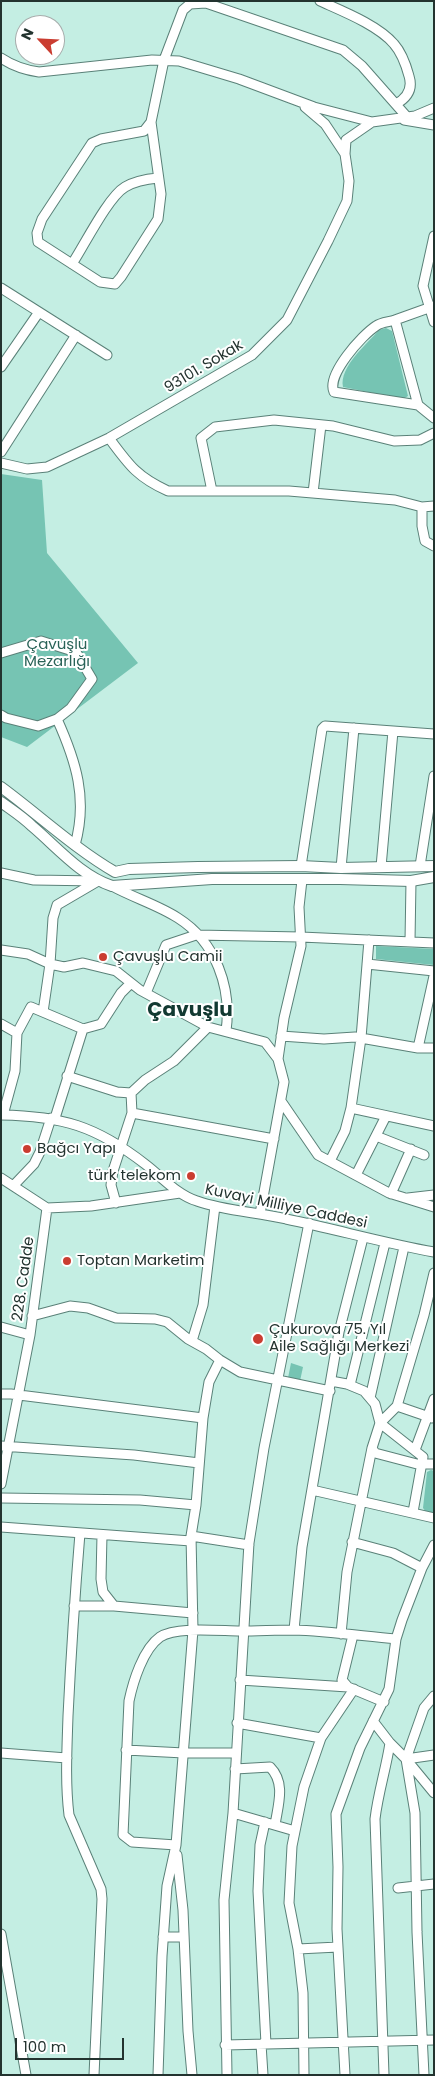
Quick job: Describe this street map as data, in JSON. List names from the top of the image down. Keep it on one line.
{"streets":{"street":["93101. Sokak","Kuvayi Milliye Caddesi","228. Cadde"]},"districts":["Çavuşlu"],"parks":["Çavuşlu Mezarlığı"],"places":["Çavuşlu Camii","Bağcı Yapı","türk telekom","Toptan Marketim","Çukurova 75. Yıl Aile Sağlığı Merkezi"],"scale_bar":"100 m","north":"top left"}
